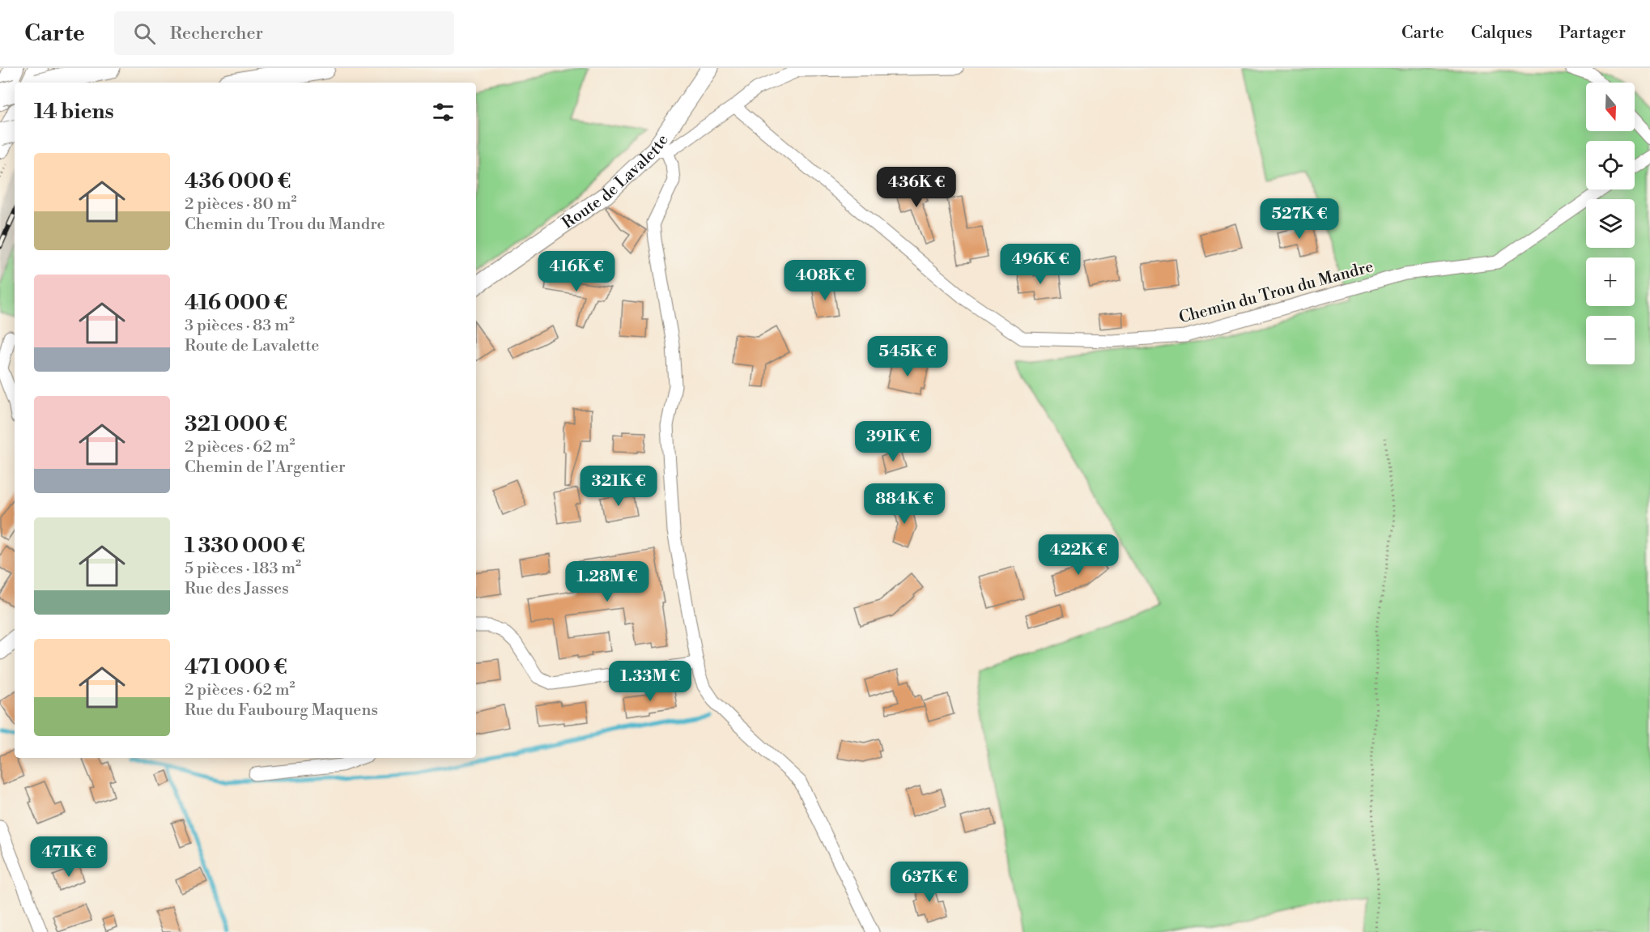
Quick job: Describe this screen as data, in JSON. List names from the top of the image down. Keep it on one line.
{"streets":{"main road":["Route de Lavalette"],"street":["Chemin du Trou du Mandre"]},"north":"bottom","page":{"header":"Carte","search":"Rechercher","nav":["Carte","Calques","Partager"],"map_buttons":["+","−"],"heading":"14 biens","list":[{"name":"436 000 €","note":"2 pièces · 80 m² · Chemin du Trou du Mandre"},{"name":"416 000 €","note":"3 pièces · 83 m² · Route de Lavalette"},{"name":"321 000 €","note":"2 pièces · 62 m² · Chemin de l'Argentier"},{"name":"1 330 000 €","note":"5 pièces · 183 m² · Rue des Jasses"},{"name":"471 000 €","note":"2 pièces · 62 m² · Rue du Faubourg Maquens"}],"price":["436K €","527K €","496K €","416K €","408K €","545K €","391K €","321K €","884K €","422K €","1.28M €","1.33M €","471K €","637K €"]}}
